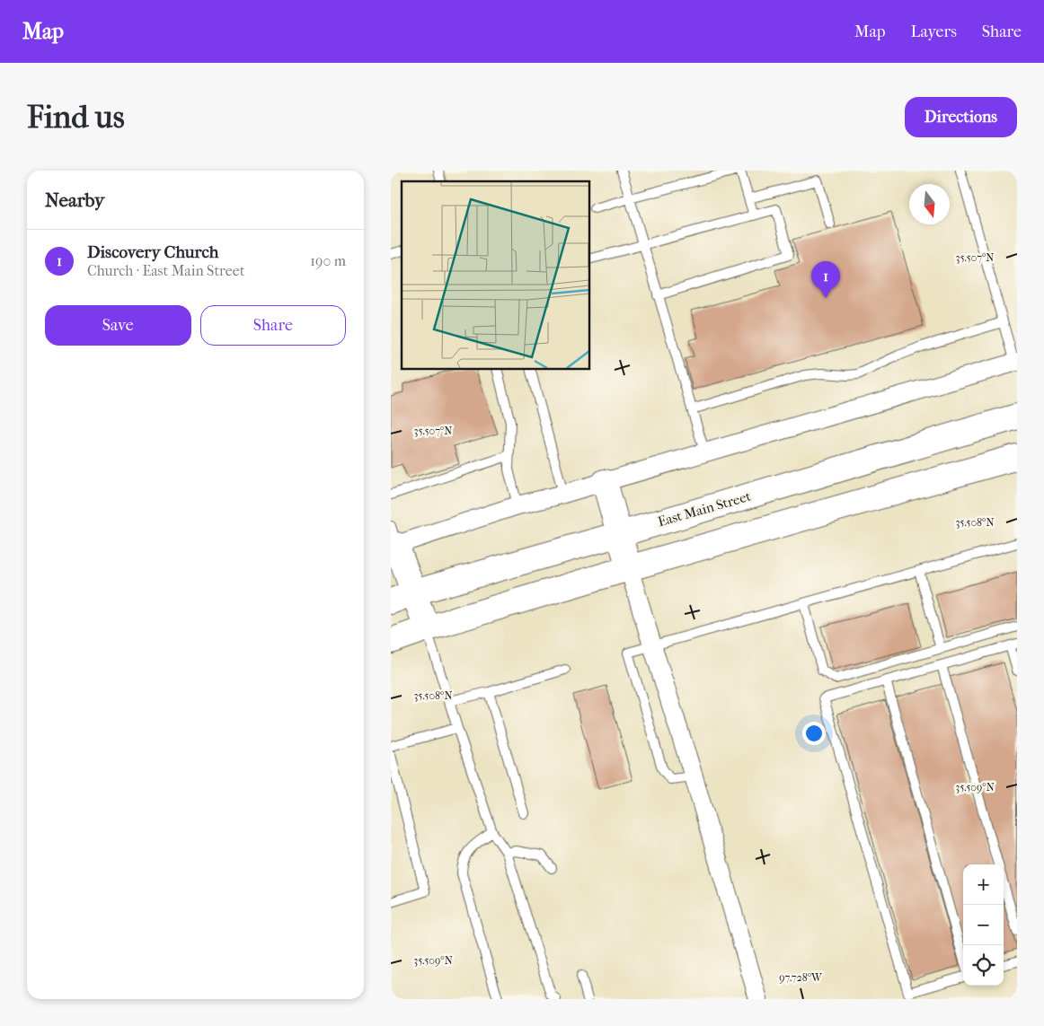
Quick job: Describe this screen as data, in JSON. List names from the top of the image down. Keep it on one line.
{"streets":{"highway":["East Main Street"]},"north":"bottom","page":{"header":"Map","nav":["Map","Layers","Share"],"buttons":["Directions",["Save","Share"]],"title":"Find us","heading":"Nearby","list":[{"mark":"1","name":"Discovery Church","note":"Church · East Main Street","value":"190 m"}],"pins":"1","map_buttons":["+","−"]},"coordinates":["35.507°N","35.508°N","35.509°N","97.728°W"]}
